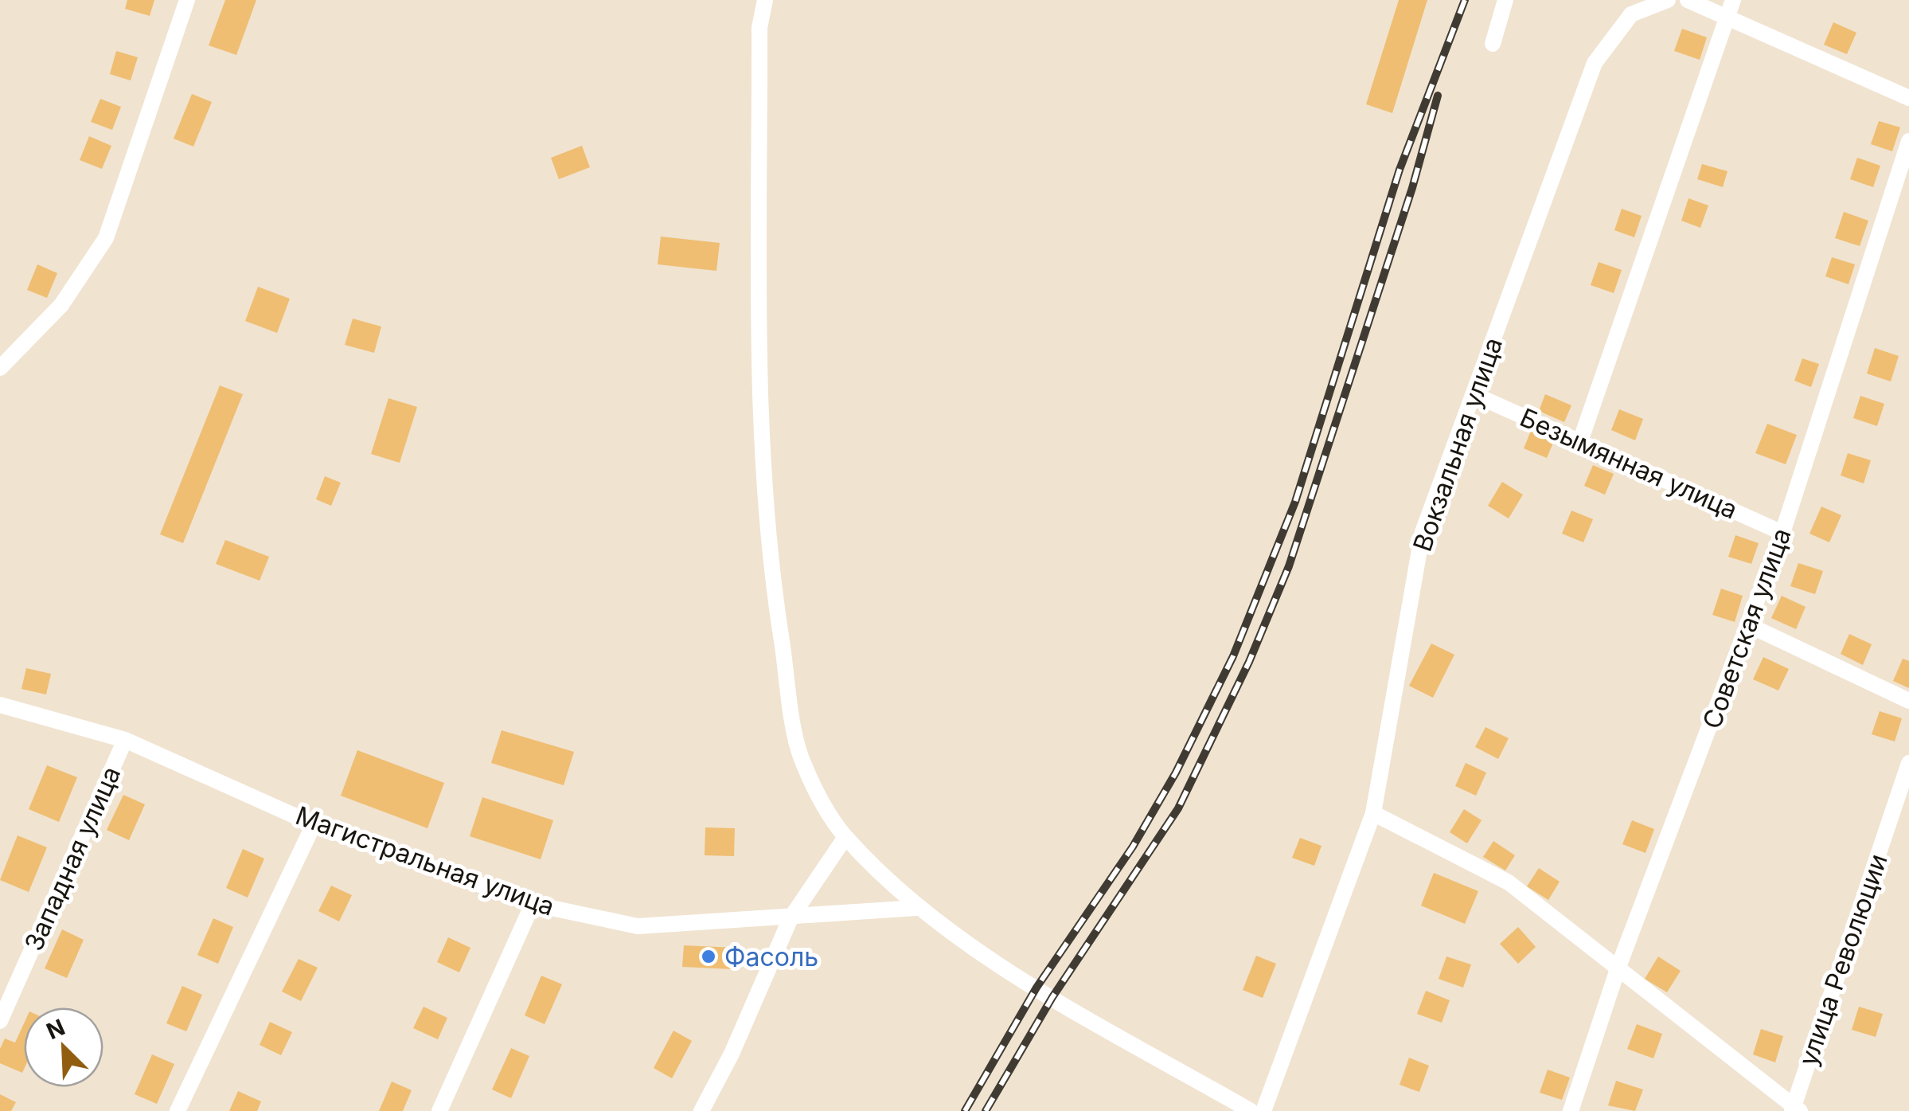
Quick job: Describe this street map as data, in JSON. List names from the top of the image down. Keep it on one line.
{"streets":{"street":["Вокзальная улица","Безымянная улица","Советская улица","Западная улица","Магистральная улица","улица Революции"]},"crossings":[["Вокзальная улица","Безымянная улица"],["Безымянная улица","Советская улица"],["Западная улица","Магистральная улица"]],"places":["Фасоль"],"north":"top left"}
